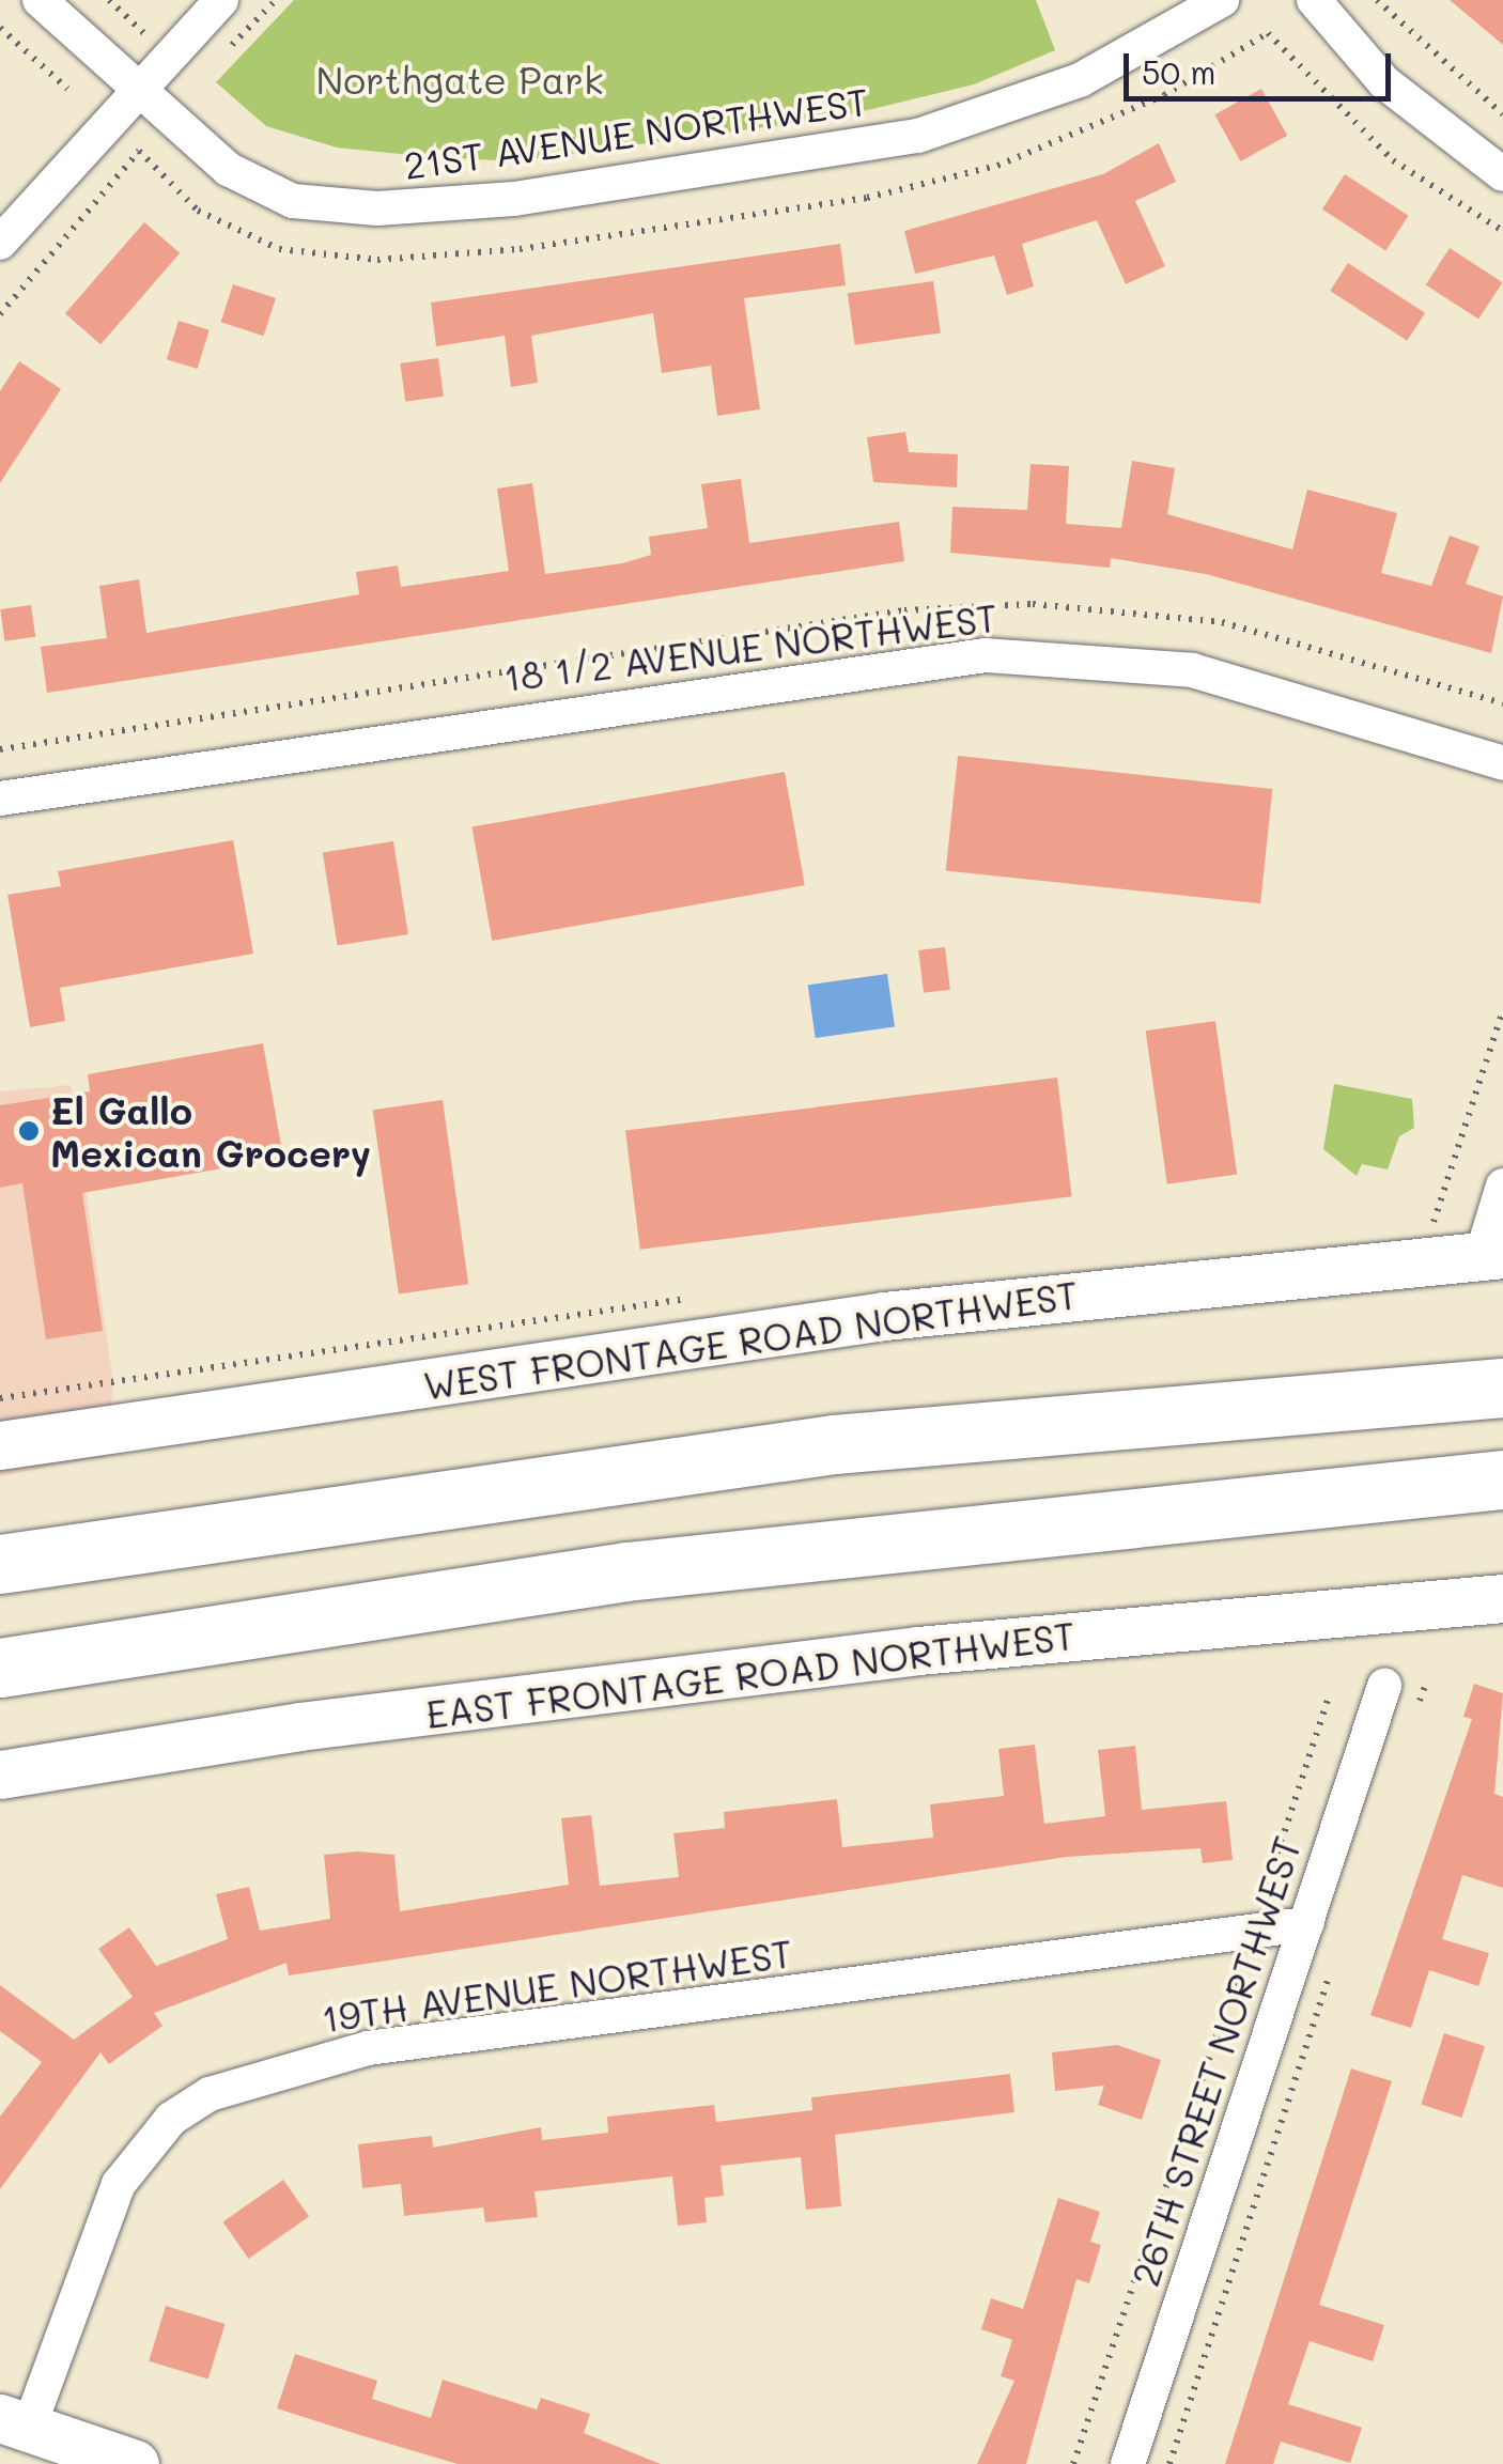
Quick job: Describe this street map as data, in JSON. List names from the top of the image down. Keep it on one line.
{"streets":{"street":["21ST AVENUE NORTHWEST","18 1/2 AVENUE NORTHWEST","WEST FRONTAGE ROAD NORTHWEST","EAST FRONTAGE ROAD NORTHWEST","19TH AVENUE NORTHWEST","26TH STREET NORTHWEST"]},"crossings":[["19TH AVENUE NORTHWEST","26TH STREET NORTHWEST"]],"parks":["Northgate Park"],"places":["El Gallo Mexican Grocery"],"scale_bar":"50 m"}
